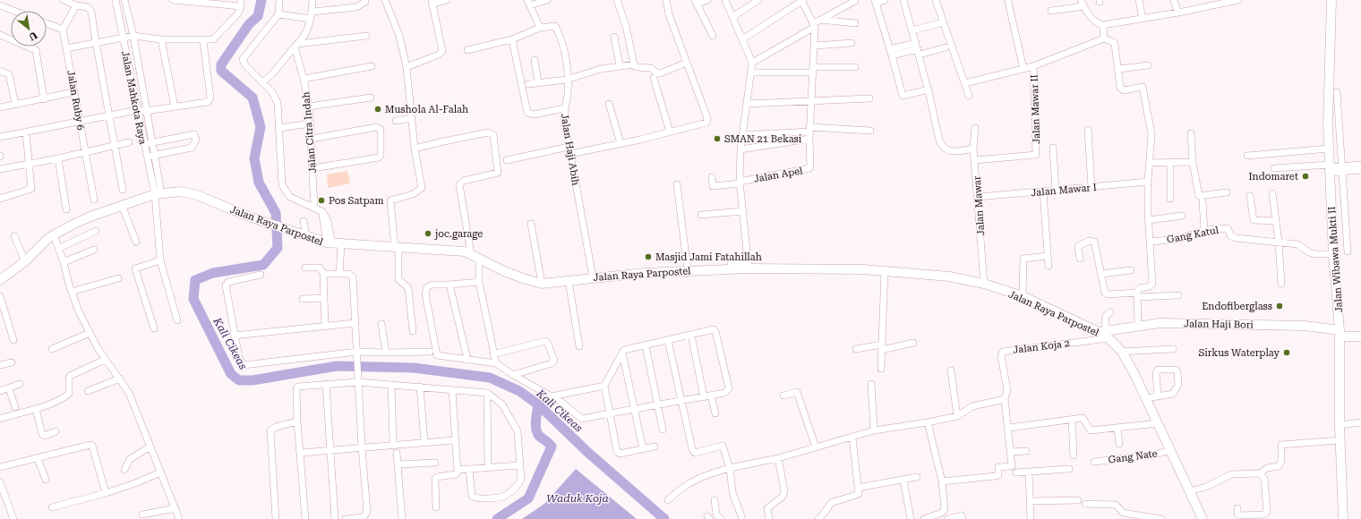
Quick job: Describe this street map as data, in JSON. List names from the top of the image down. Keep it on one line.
{"streets":{"main road":["Jalan Raya Parpostel","Jalan Wibawa Mukti II","Jalan Haji Bori"],"street":["Jalan Mahkota Raya","Jalan Ruby 6","Jalan Mawar II","Jalan Citra Indah","Jalan Haji Abih","Jalan Apel","Jalan Mawar I","Jalan Mawar","Gang Katul","Jalan Koja 2","Gang Nate"]},"crossings":[["Jalan Mahkota Raya","Jalan Raya Parpostel"],["Jalan Mawar II","Jalan Mawar"],["Jalan Haji Abih","Jalan Raya Parpostel"],["Jalan Mawar I","Jalan Mawar"],["Jalan Mawar","Jalan Raya Parpostel"],["Jalan Raya Parpostel","Jalan Haji Bori"],["Jalan Raya Parpostel","Jalan Koja 2"],["Jalan Raya Parpostel","Gang Nate"],["Gang Katul","Jalan Wibawa Mukti II"],["Jalan Wibawa Mukti II","Jalan Haji Bori"],["Jalan Haji Bori","Jalan Koja 2"]],"water":["Kali Cikeas","Waduk Koja"],"places":["Mushola Al-Falah","SMAN 21 Bekasi","Indomaret","Pos Satpam","joc.garage","Masjid Jami Fatahillah","Endofiberglass","Sirkus Waterplay"],"north":"bottom right"}
